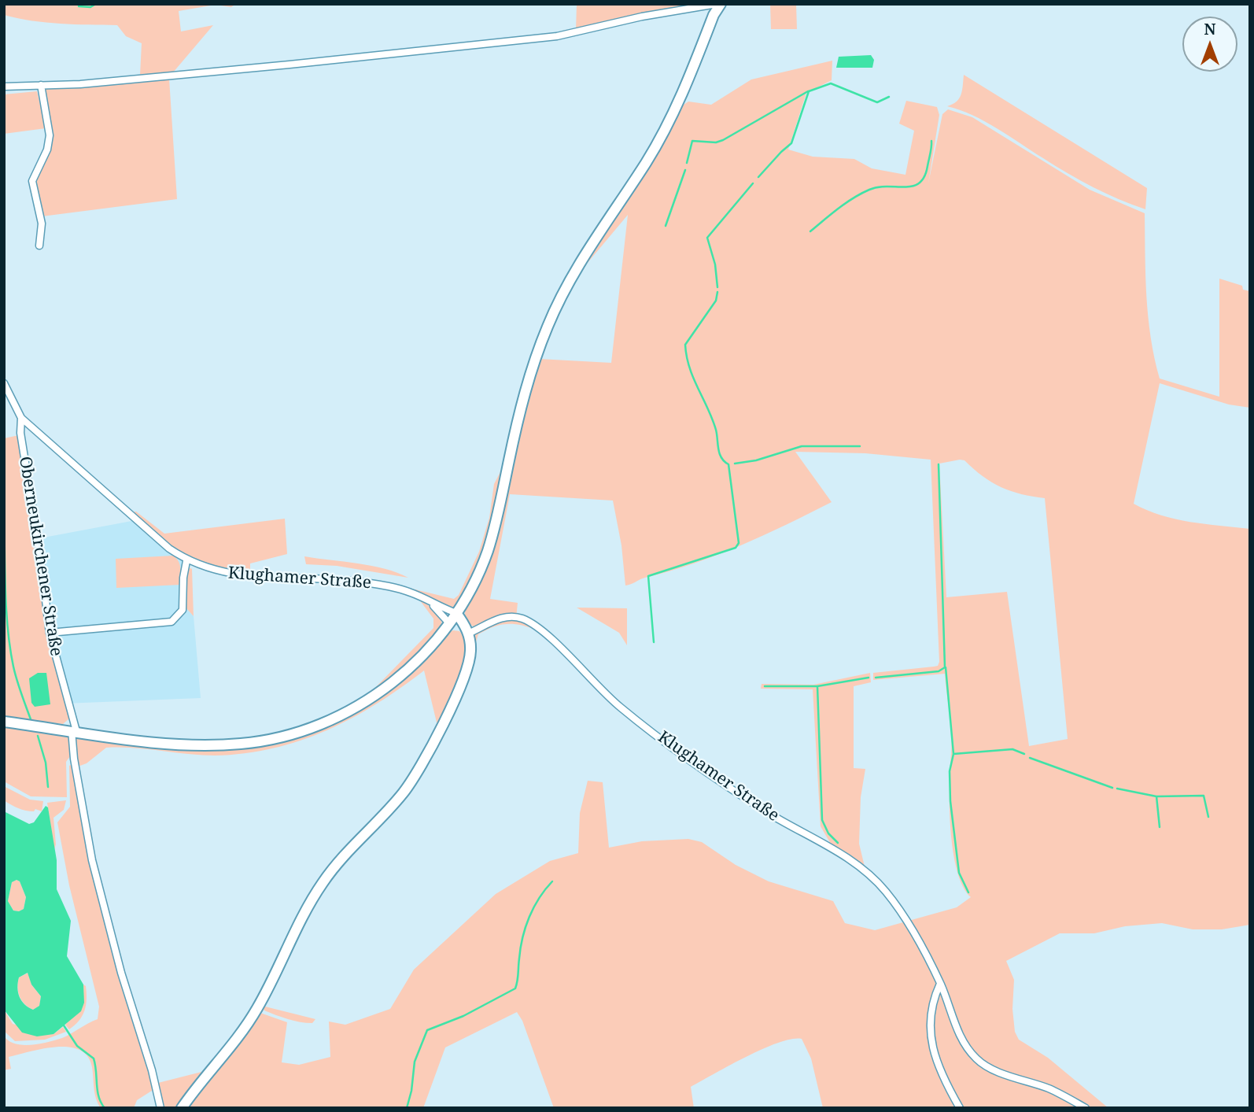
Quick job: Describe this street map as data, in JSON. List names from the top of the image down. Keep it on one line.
{"streets":{"street":["Oberneukirchener Straße","Klughamer Straße"]},"crossings":[["Oberneukirchener Straße","Klughamer Straße"]],"north":"top"}
